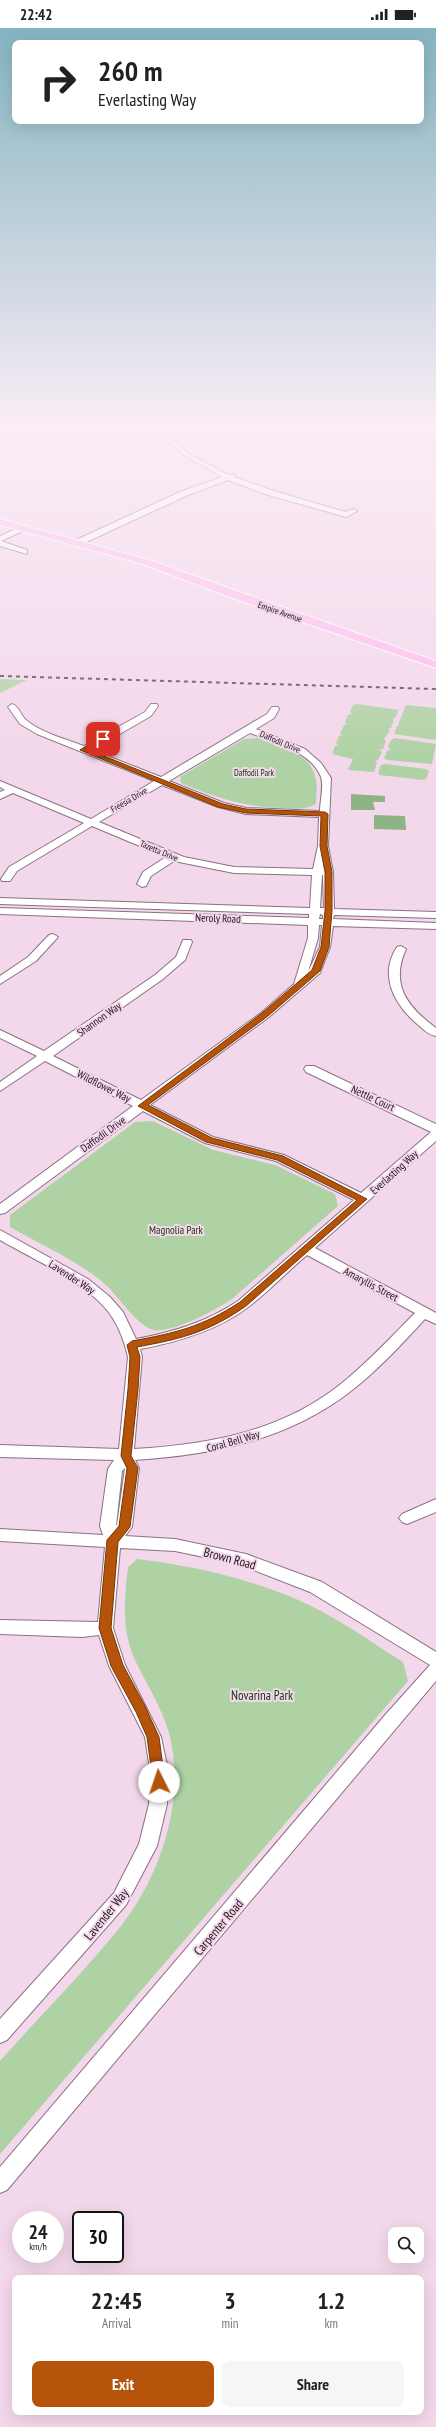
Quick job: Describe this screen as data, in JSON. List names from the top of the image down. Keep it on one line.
{"streets":{"main road":["Empire Avenue"],"street":["Daffodil Drive","Freesia Drive","Tazetta Drive","Neroly Road","Shannon Way","Wildflower Way","Nettle Court","Everlasting Way","Lavender Way","Amaryllis Street","Coral Bell Way","Brown Road","Carpenter Road"]},"crossings":[["Daffodil Drive","Freesia Drive"],["Daffodil Drive","Tazetta Drive"],["Daffodil Drive","Neroly Road"],["Daffodil Drive","Wildflower Way"],["Freesia Drive","Tazetta Drive"],["Shannon Way","Wildflower Way"],["Wildflower Way","Everlasting Way"],["Everlasting Way","Lavender Way"],["Everlasting Way","Amaryllis Street"],["Lavender Way","Coral Bell Way"],["Lavender Way","Brown Road"],["Amaryllis Street","Coral Bell Way"]],"parks":["Daffodil Park","Magnolia Park","Novarina Park"],"page":{"status":"22:42","turn":["260 m","Everlasting Way"],"speed":"24 km/h","limit":"30","eta":["22:45","Arrival","3","min","1.2","km"],"buttons":["Exit","Share"]}}
